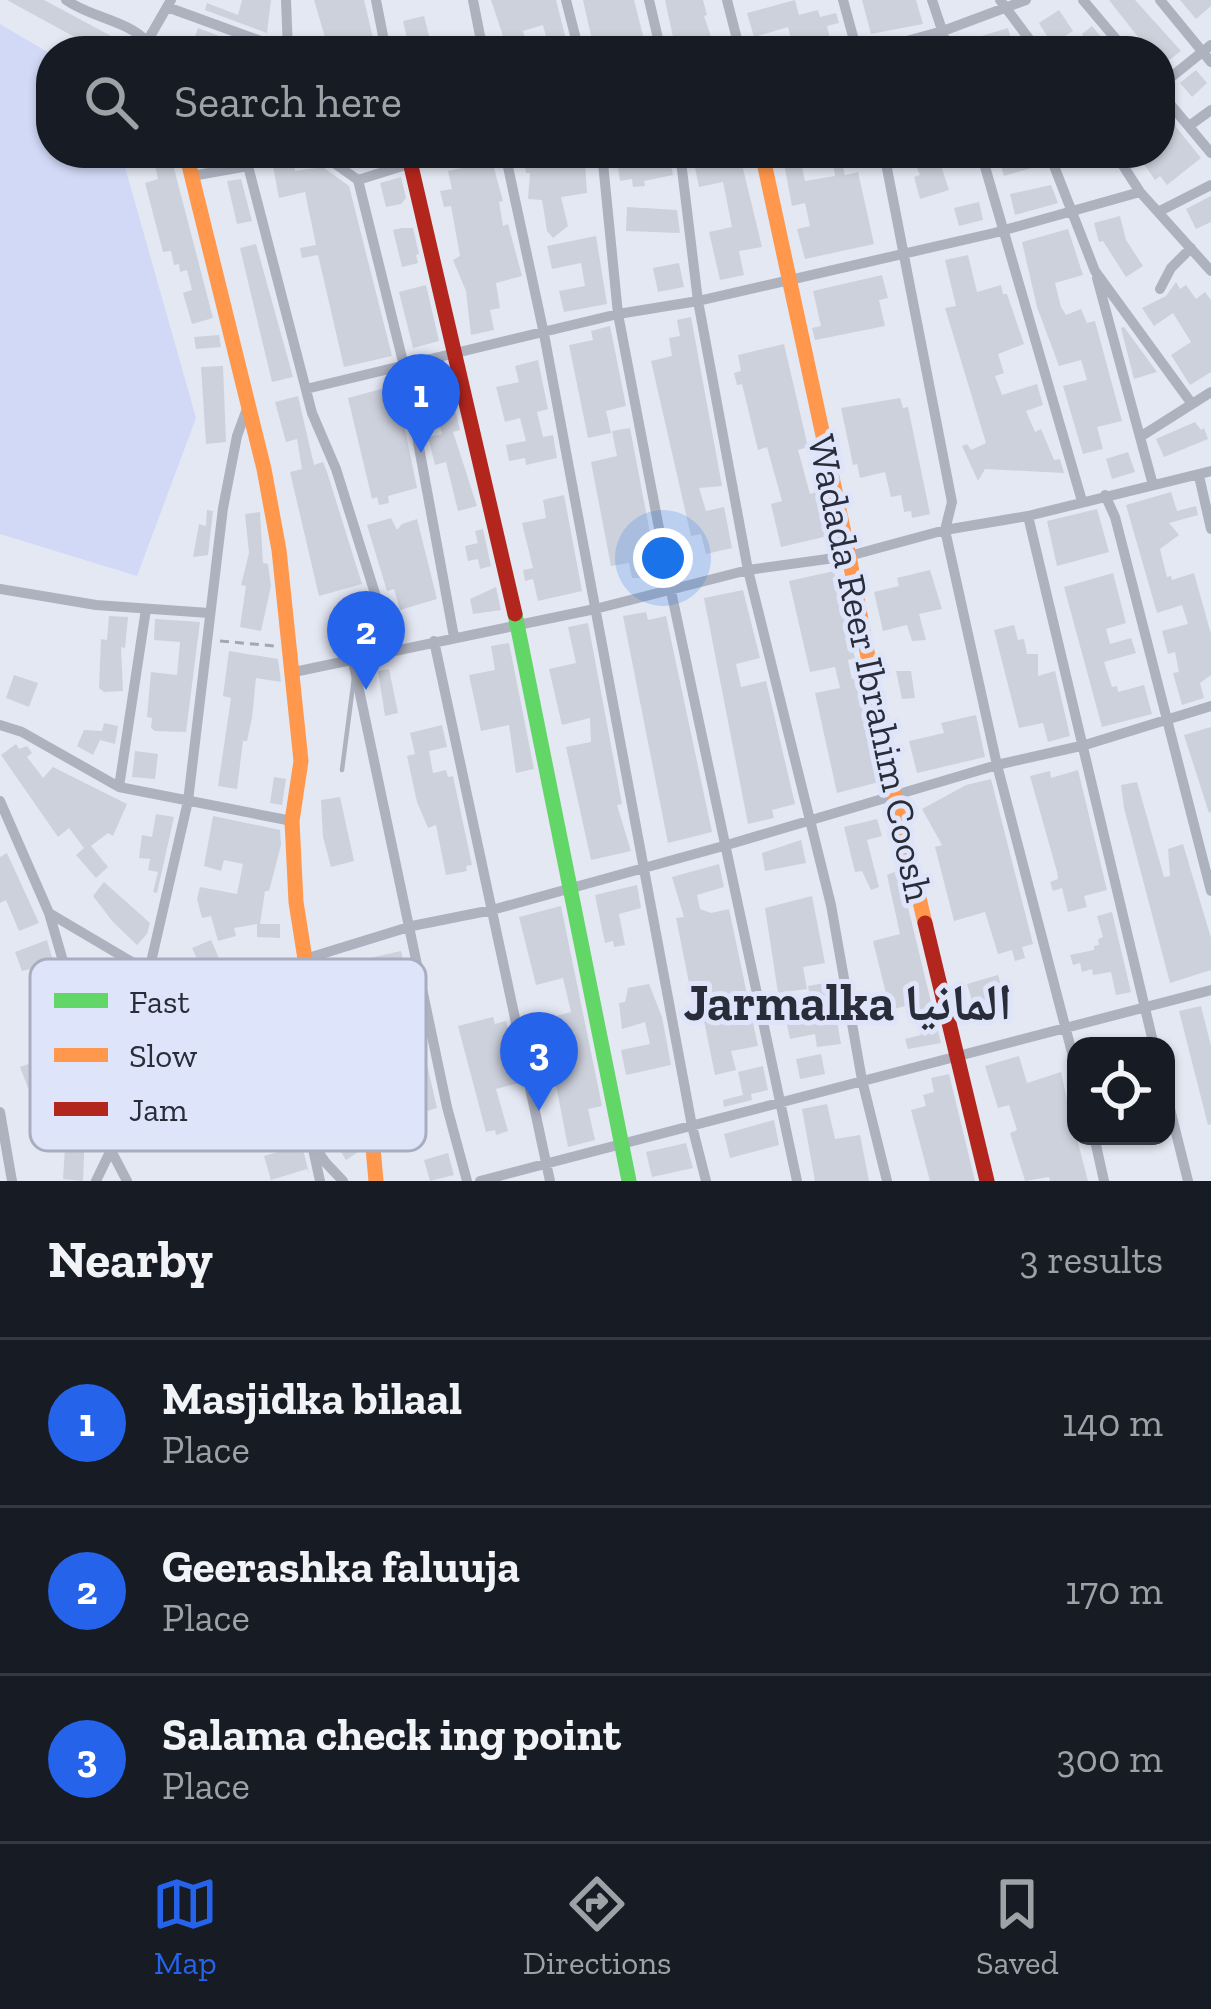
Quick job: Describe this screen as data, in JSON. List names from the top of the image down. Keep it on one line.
{"streets":{"street":["Wadada Reer Ibrahim Coosh"]},"districts":["Jarmalka المانيا"],"legend":["Fast","Slow","Jam"],"page":{"search":"Search here","pins":["1","2","3"],"heading":["Nearby","3 results"],"list":[{"mark":"1","name":"Masjidka bilaal","note":"Place","value":"140 m"},{"mark":"2","name":"Geerashka faluuja","note":"Place","value":"170 m"},{"mark":"3","name":"Salama check ing point","note":"Place","value":"300 m"}],"nav":["Map","Directions","Saved"]}}
